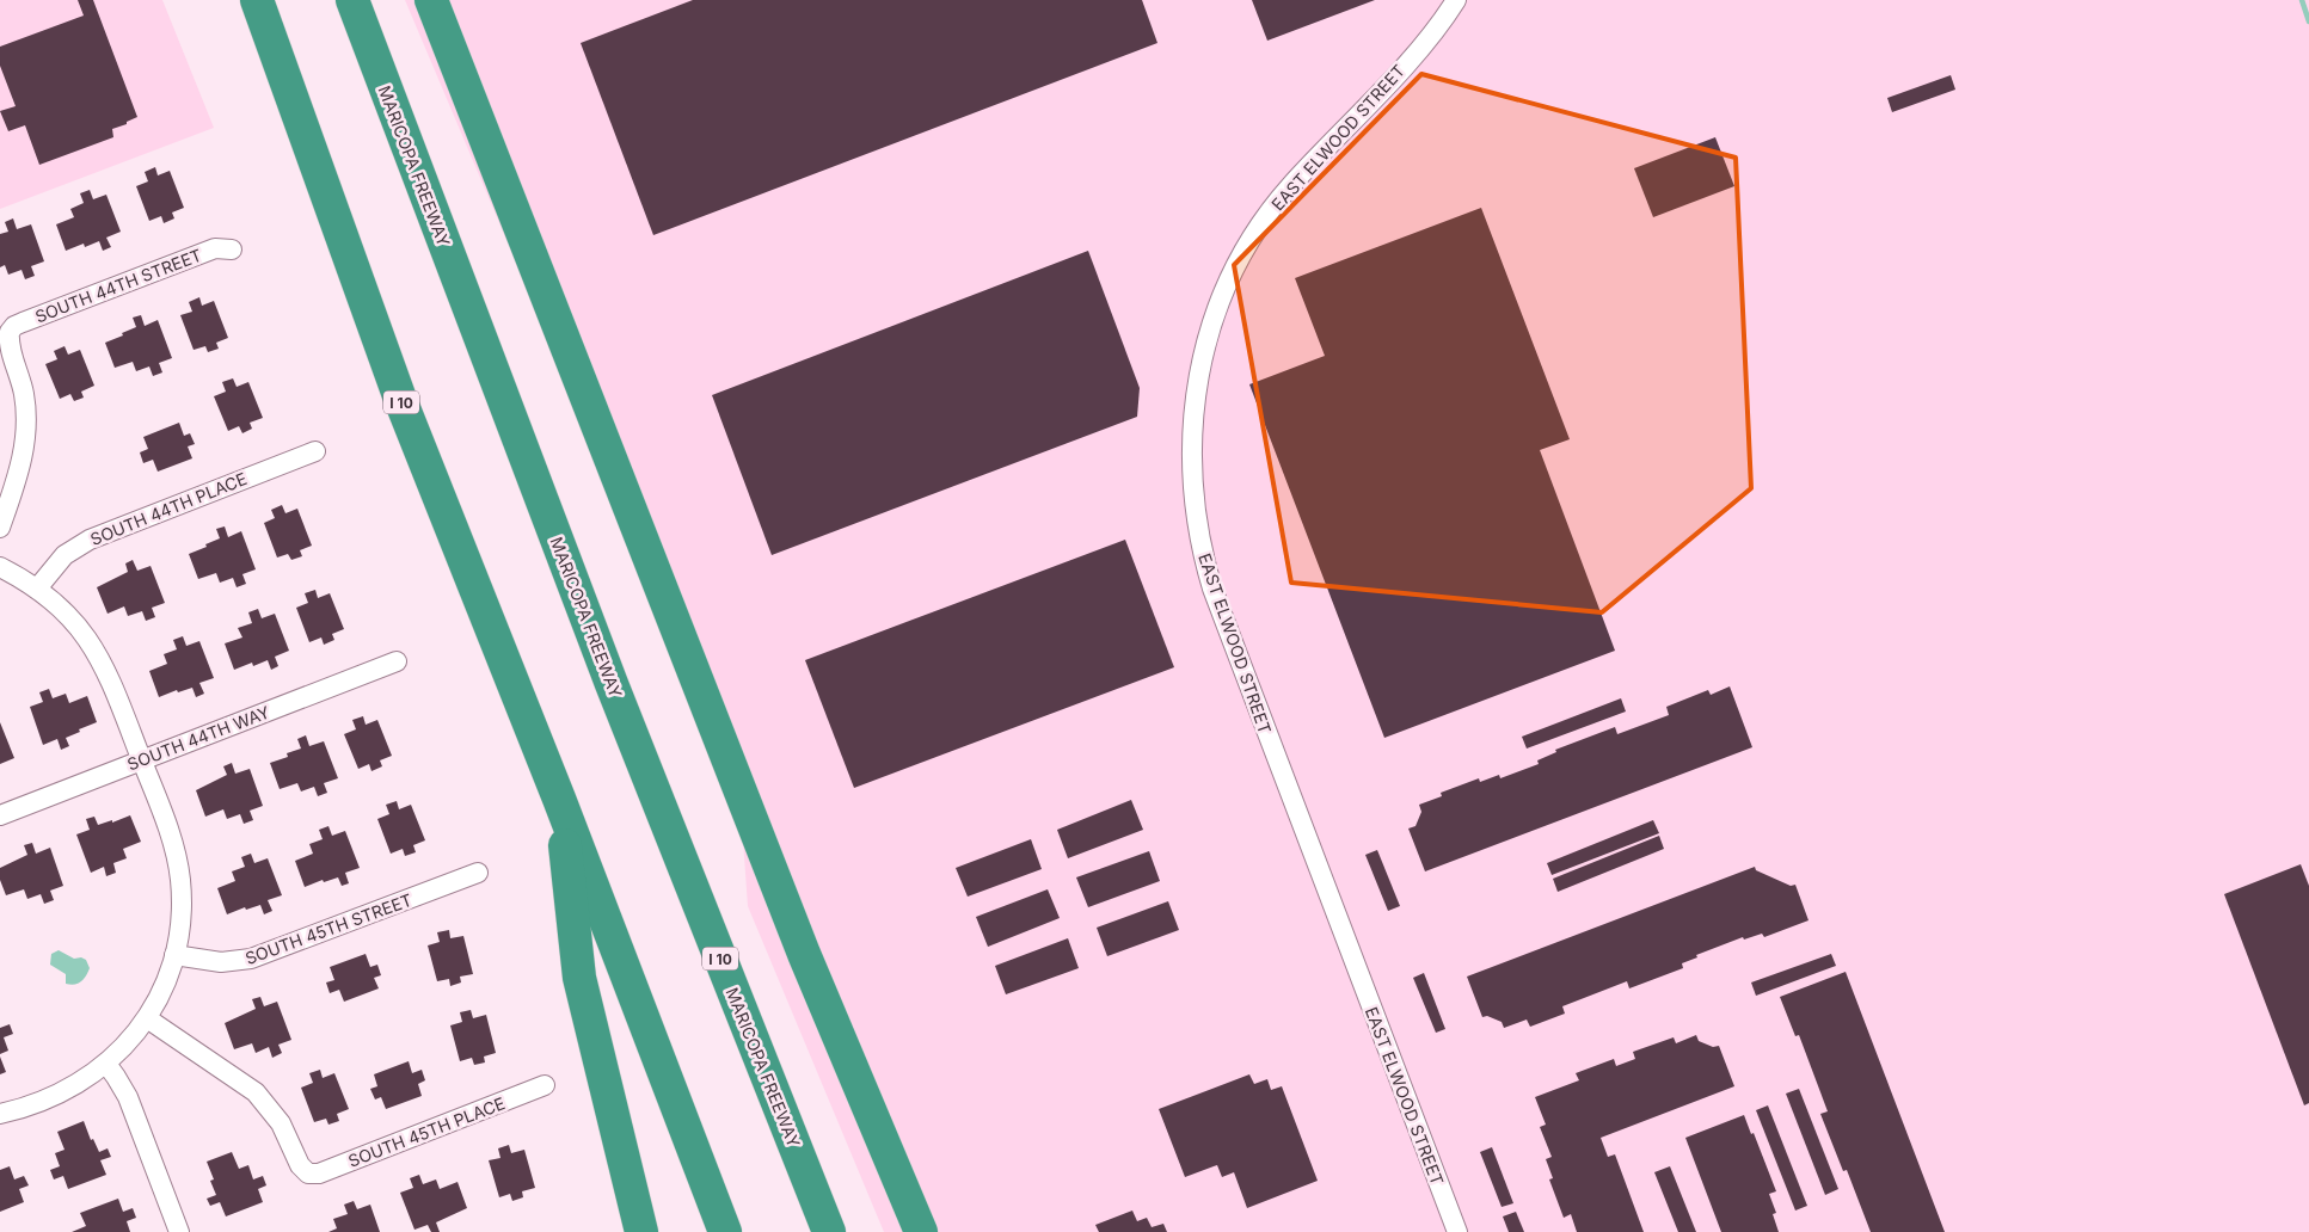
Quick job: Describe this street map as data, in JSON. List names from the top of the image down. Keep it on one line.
{"streets":{"highway":["MARICOPA FREEWAY","I 10"],"street":["EAST ELWOOD STREET","SOUTH 44TH STREET","SOUTH 44TH PLACE","SOUTH 44TH WAY","SOUTH 45TH STREET","SOUTH 45TH PLACE"]}}
